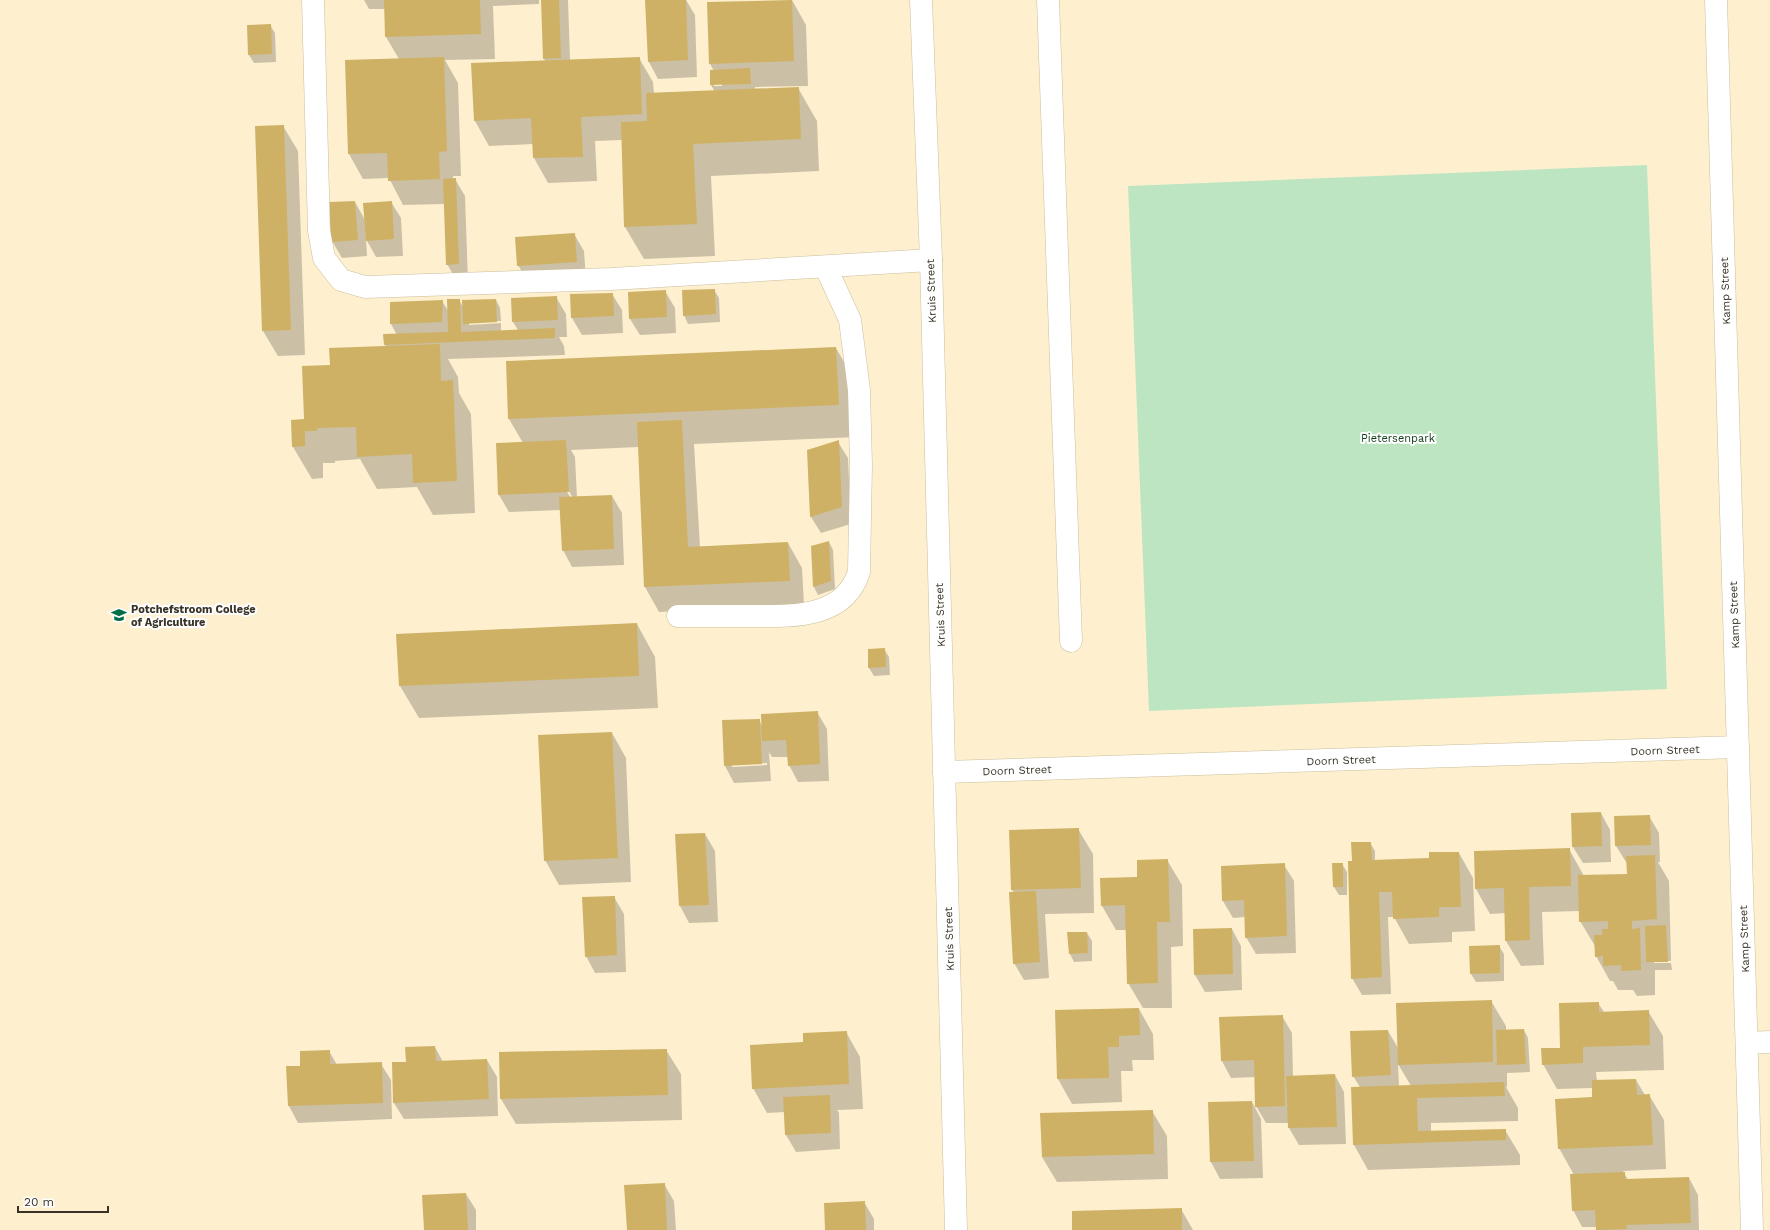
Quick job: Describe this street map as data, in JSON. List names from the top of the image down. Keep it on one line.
{"streets":{"street":["Kruis Street","Kamp Street","Doorn Street"]},"crossings":[["Kruis Street","Doorn Street"],["Kamp Street","Doorn Street"]],"parks":["Pietersenpark"],"places":{"school or university":["Potchefstroom College of Agriculture"]},"scale_bar":"20 m"}
